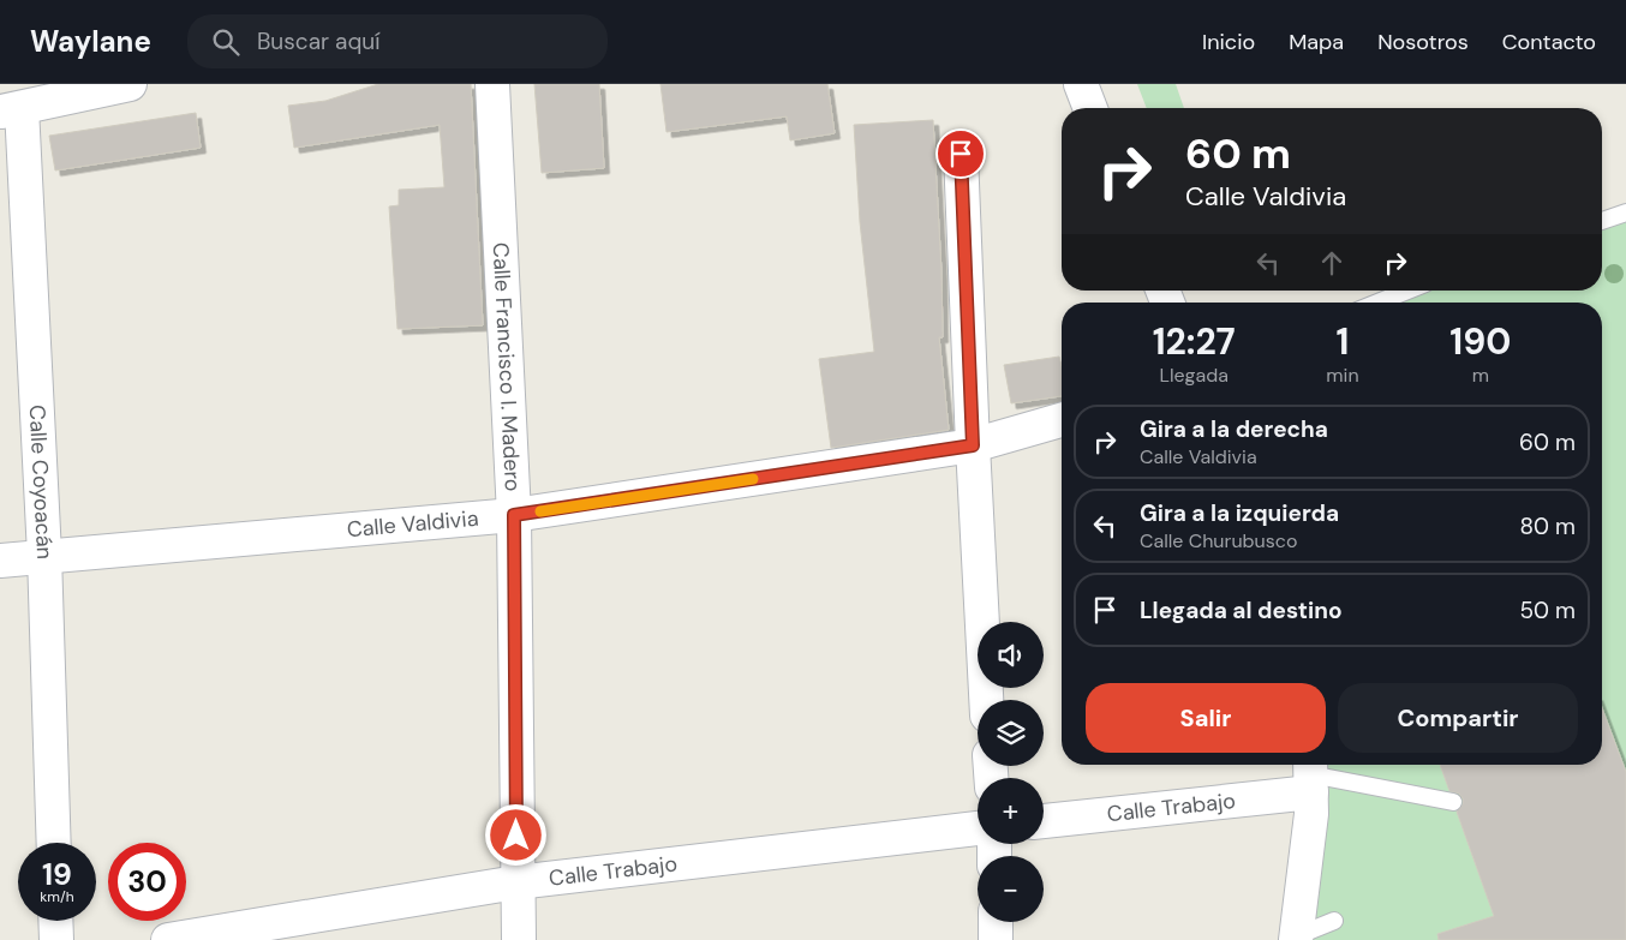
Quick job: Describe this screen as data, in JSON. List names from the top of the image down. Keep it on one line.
{"streets":{"street":["Calle Francisco I. Madero","Calle Coyoacán","Calle Valdivia","Calle Trabajo"]},"crossings":[["Calle Francisco I. Madero","Calle Valdivia"],["Calle Francisco I. Madero","Calle Trabajo"],["Calle Coyoacán","Calle Valdivia"]],"page":{"header":"Waylane","search":"Buscar aquí","nav":["Inicio","Mapa","Nosotros","Contacto"],"turn":["60 m","Calle Valdivia"],"eta":["12:27","Llegada","1","min","190","m"],"list":[{"name":"Gira a la derecha","note":"Calle Valdivia","value":"60 m"},{"name":"Gira a la izquierda","note":"Calle Churubusco","value":"80 m"},{"name":"Llegada al destino","value":"50 m"}],"map_buttons":["+","−"],"buttons":["Salir","Compartir"],"speed":"19 km/h","limit":"30"}}
